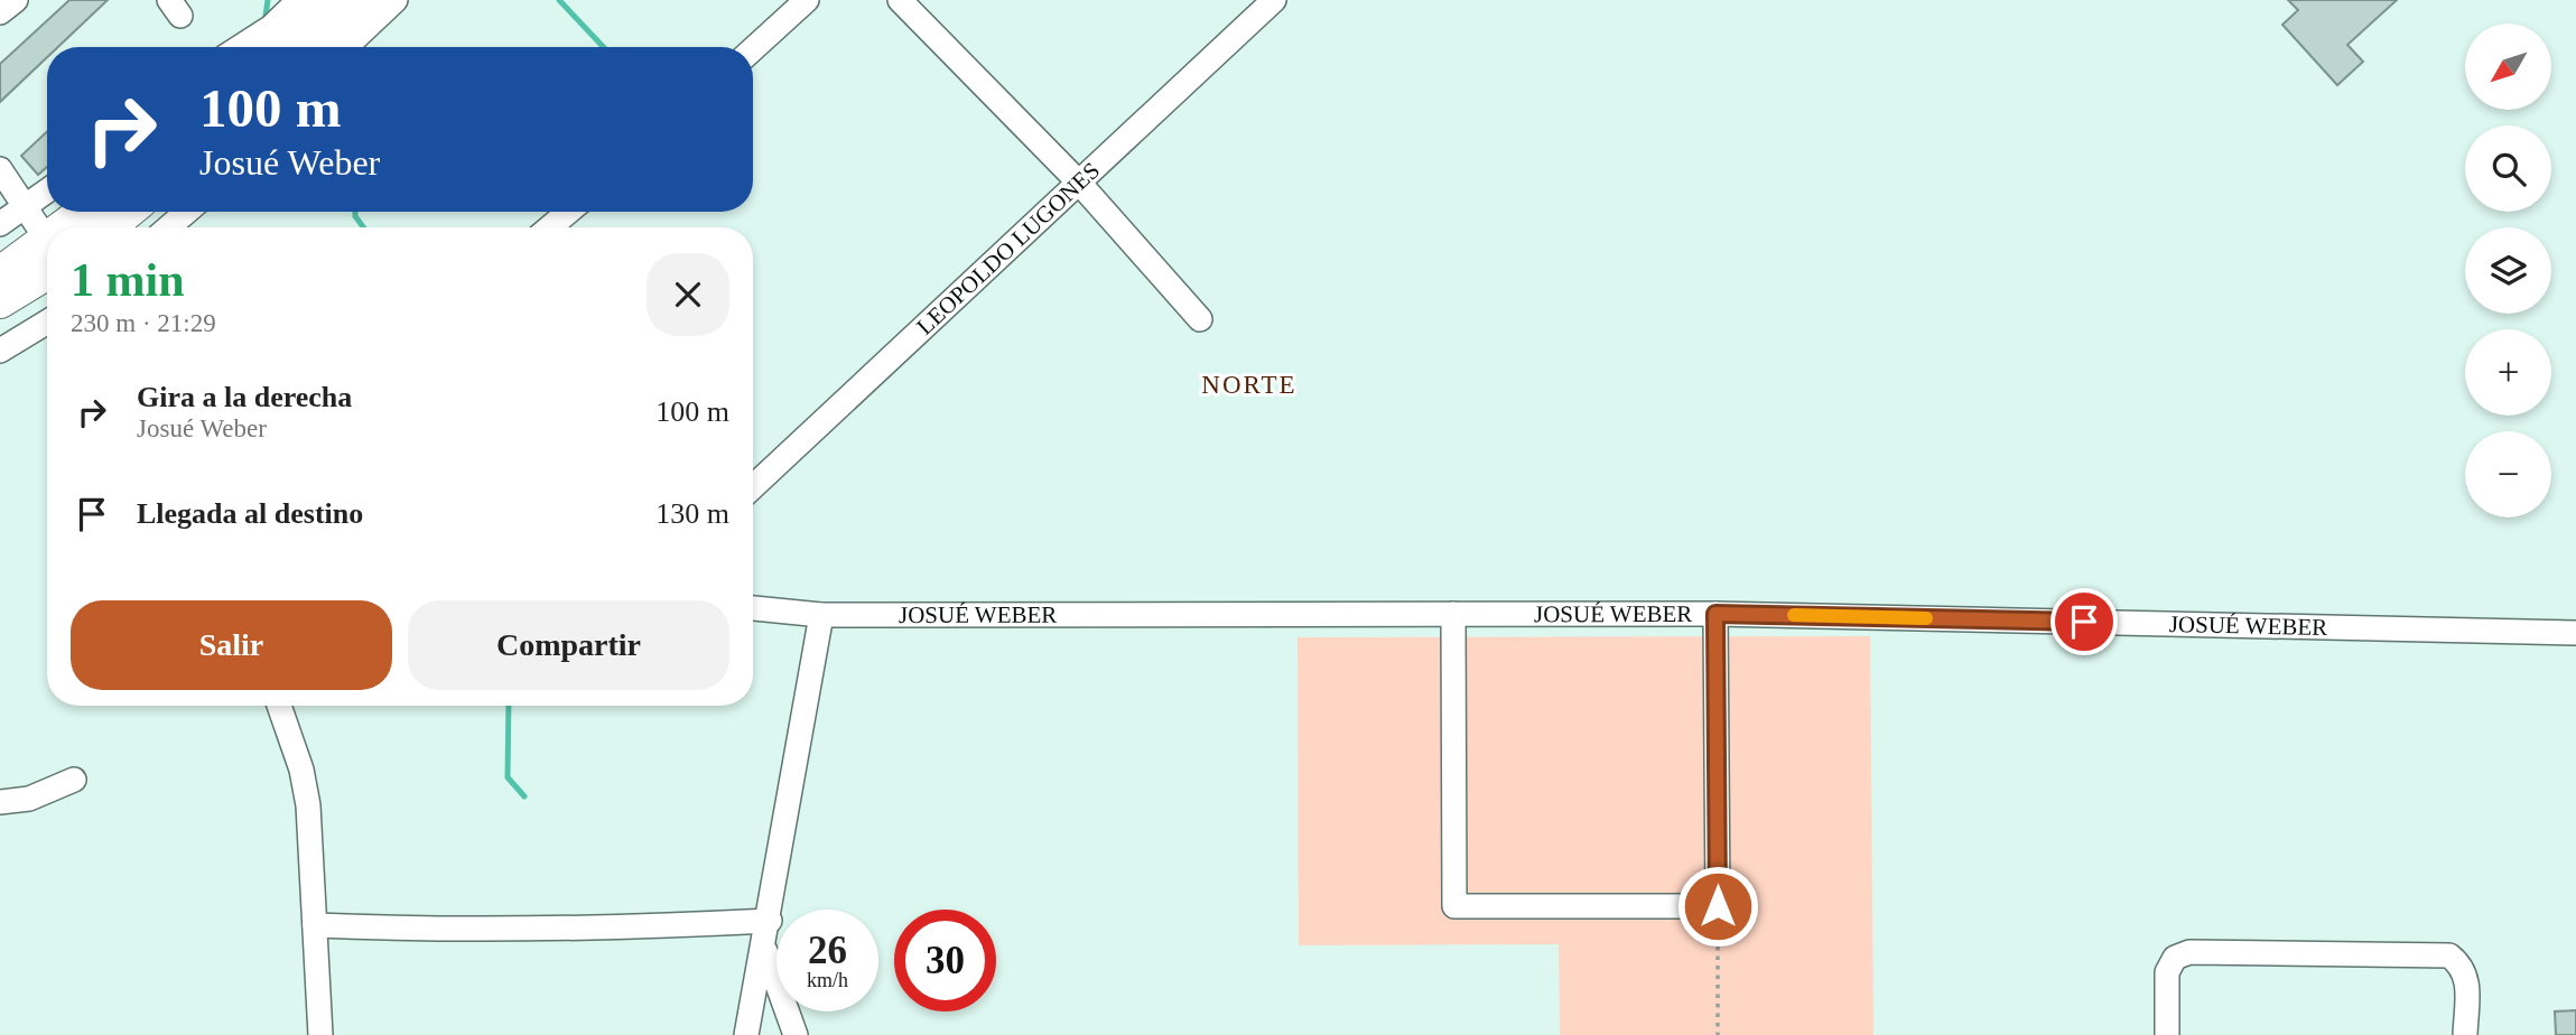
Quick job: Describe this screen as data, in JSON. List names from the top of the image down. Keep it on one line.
{"streets":{"street":["LEOPOLDO LUGONES","JOSUÉ WEBER"]},"districts":["NORTE"],"north":"bottom left","page":{"map_buttons":["+","−"],"turn":["100 m","Josué Weber"],"heading":["1 min","230 m · 21:29"],"list":[{"name":"Gira a la derecha","note":"Josué Weber","value":"100 m"},{"name":"Llegada al destino","value":"130 m"}],"buttons":["Salir","Compartir"],"speed":"26 km/h","limit":"30"}}
